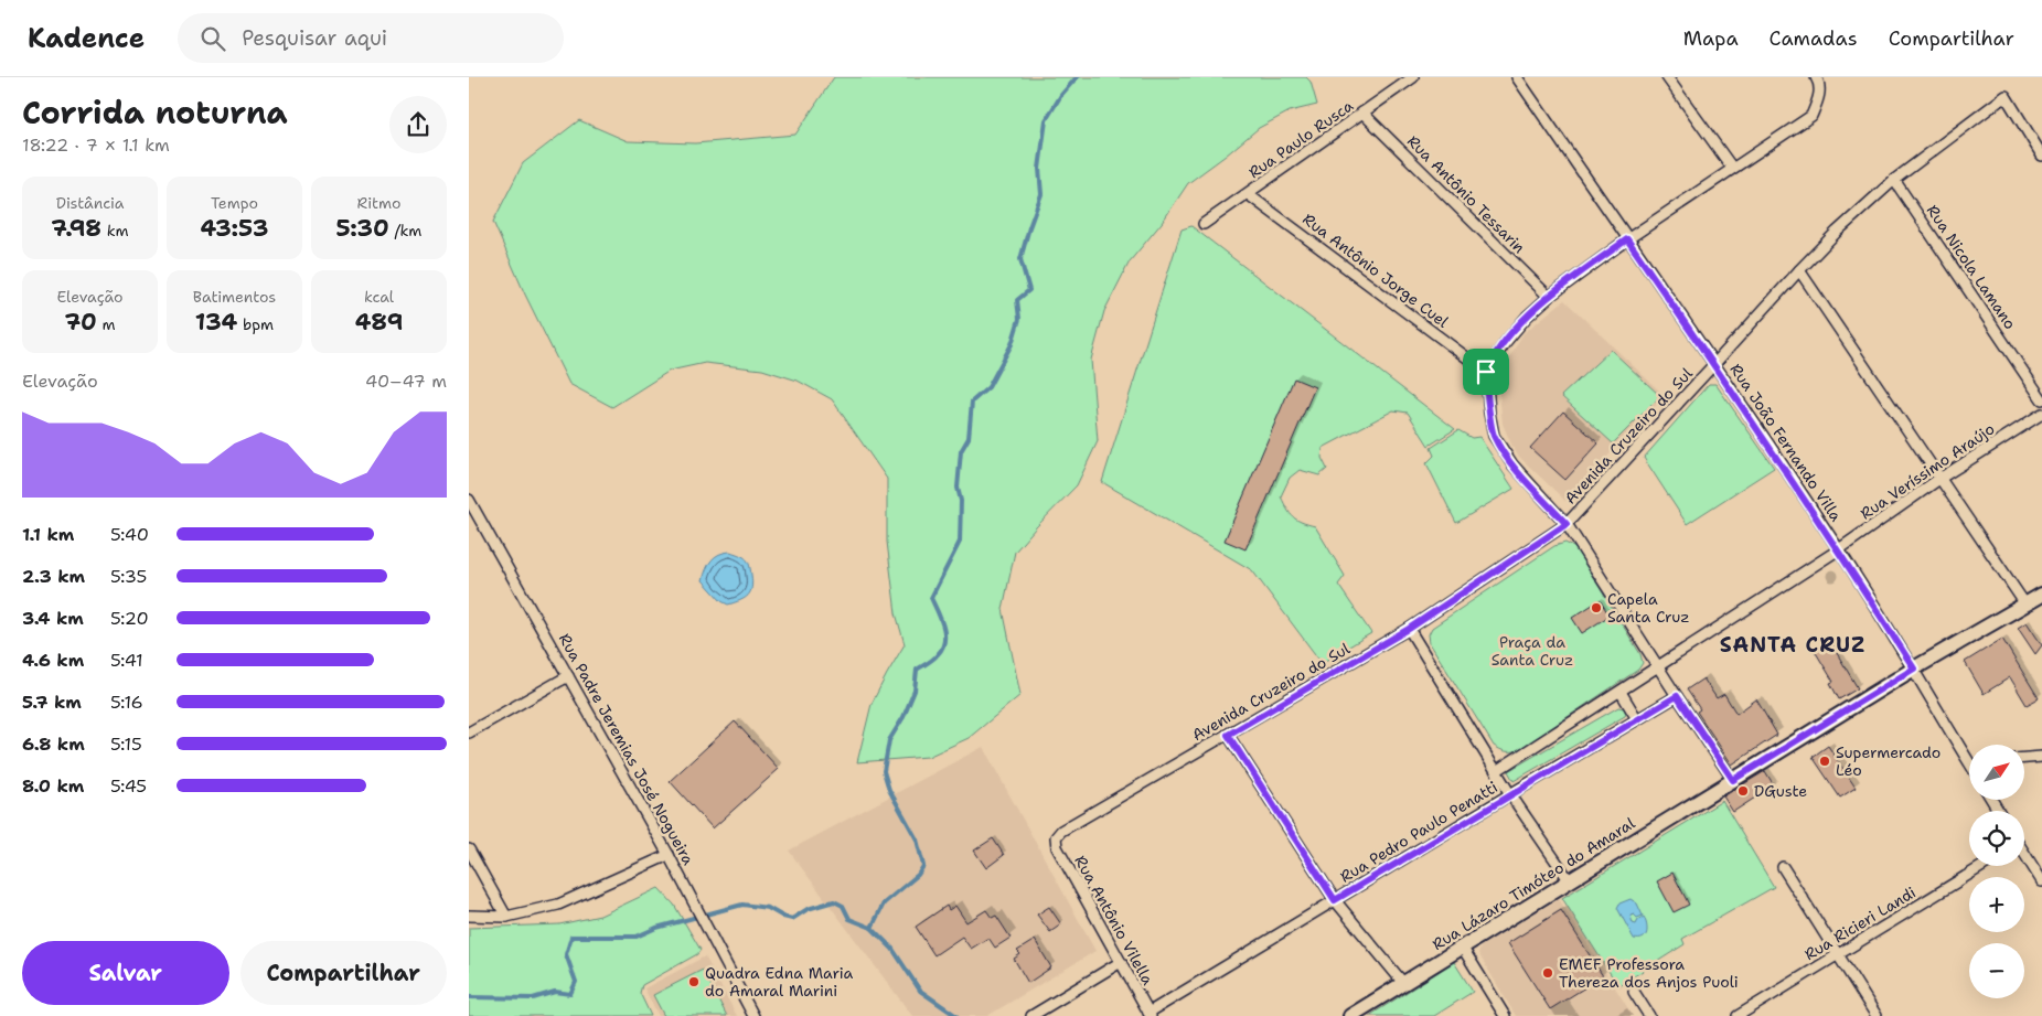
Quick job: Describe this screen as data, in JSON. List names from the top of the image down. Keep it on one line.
{"streets":{"main road":["Rua Lázaro Timóteo do Amaral"],"street":["Rua Paulo Rusca","Rua Antônio Tessarin","Rua Nicola Lamano","Rua Antônio Jorge Cuel","Avenida Cruzeiro do Sul","Rua João Fernando Villa","Rua Veríssimo Araújo","Rua Padre Jeremias José Nogueira","Rua Pedro Paulo Penatti","Rua Antônio Vilella","Rua Ricieri Landi"]},"crossings":[["Rua Paulo Rusca","Rua Antônio Tessarin"],["Rua Paulo Rusca","Rua Antônio Jorge Cuel"],["Rua Nicola Lamano","Avenida Cruzeiro do Sul"],["Avenida Cruzeiro do Sul","Rua João Fernando Villa"],["Avenida Cruzeiro do Sul","Rua Antônio Vilella"],["Rua João Fernando Villa","Rua Veríssimo Araújo"],["Rua João Fernando Villa","Rua Lázaro Timóteo do Amaral"],["Rua Pedro Paulo Penatti","Rua Antônio Vilella"]],"districts":["SANTA CRUZ"],"parks":["Praça da Santa Cruz"],"places":["Capela Santa Cruz","Supermercado Léo","DGuste","EMEF Professora Thereza dos Anjos Puoli","Quadra Edna Maria do Amaral Marini"],"north":"top right","page":{"header":"Kadence","search":"Pesquisar aqui","nav":["Mapa","Camadas","Compartilhar"],"heading":["Corrida noturna","18:22 · 7 × 1.1 km"],"stats":[["Distância","7.98 km"],["Tempo","43:53"],["Ritmo","5:30 /km"],["Elevação","70 m"],["Batimentos","134 bpm"],["kcal","489"]],"chart":["Elevação","40–47 m"],"list":[{"name":"1.1 km","note":"5:40"},{"name":"2.3 km","note":"5:35"},{"name":"3.4 km","note":"5:20"},{"name":"4.6 km","note":"5:41"},{"name":"5.7 km","note":"5:16"},{"name":"6.8 km","note":"5:15"},{"name":"8.0 km","note":"5:45"}],"map_buttons":["+","−"],"buttons":["Salvar","Compartilhar"]}}
